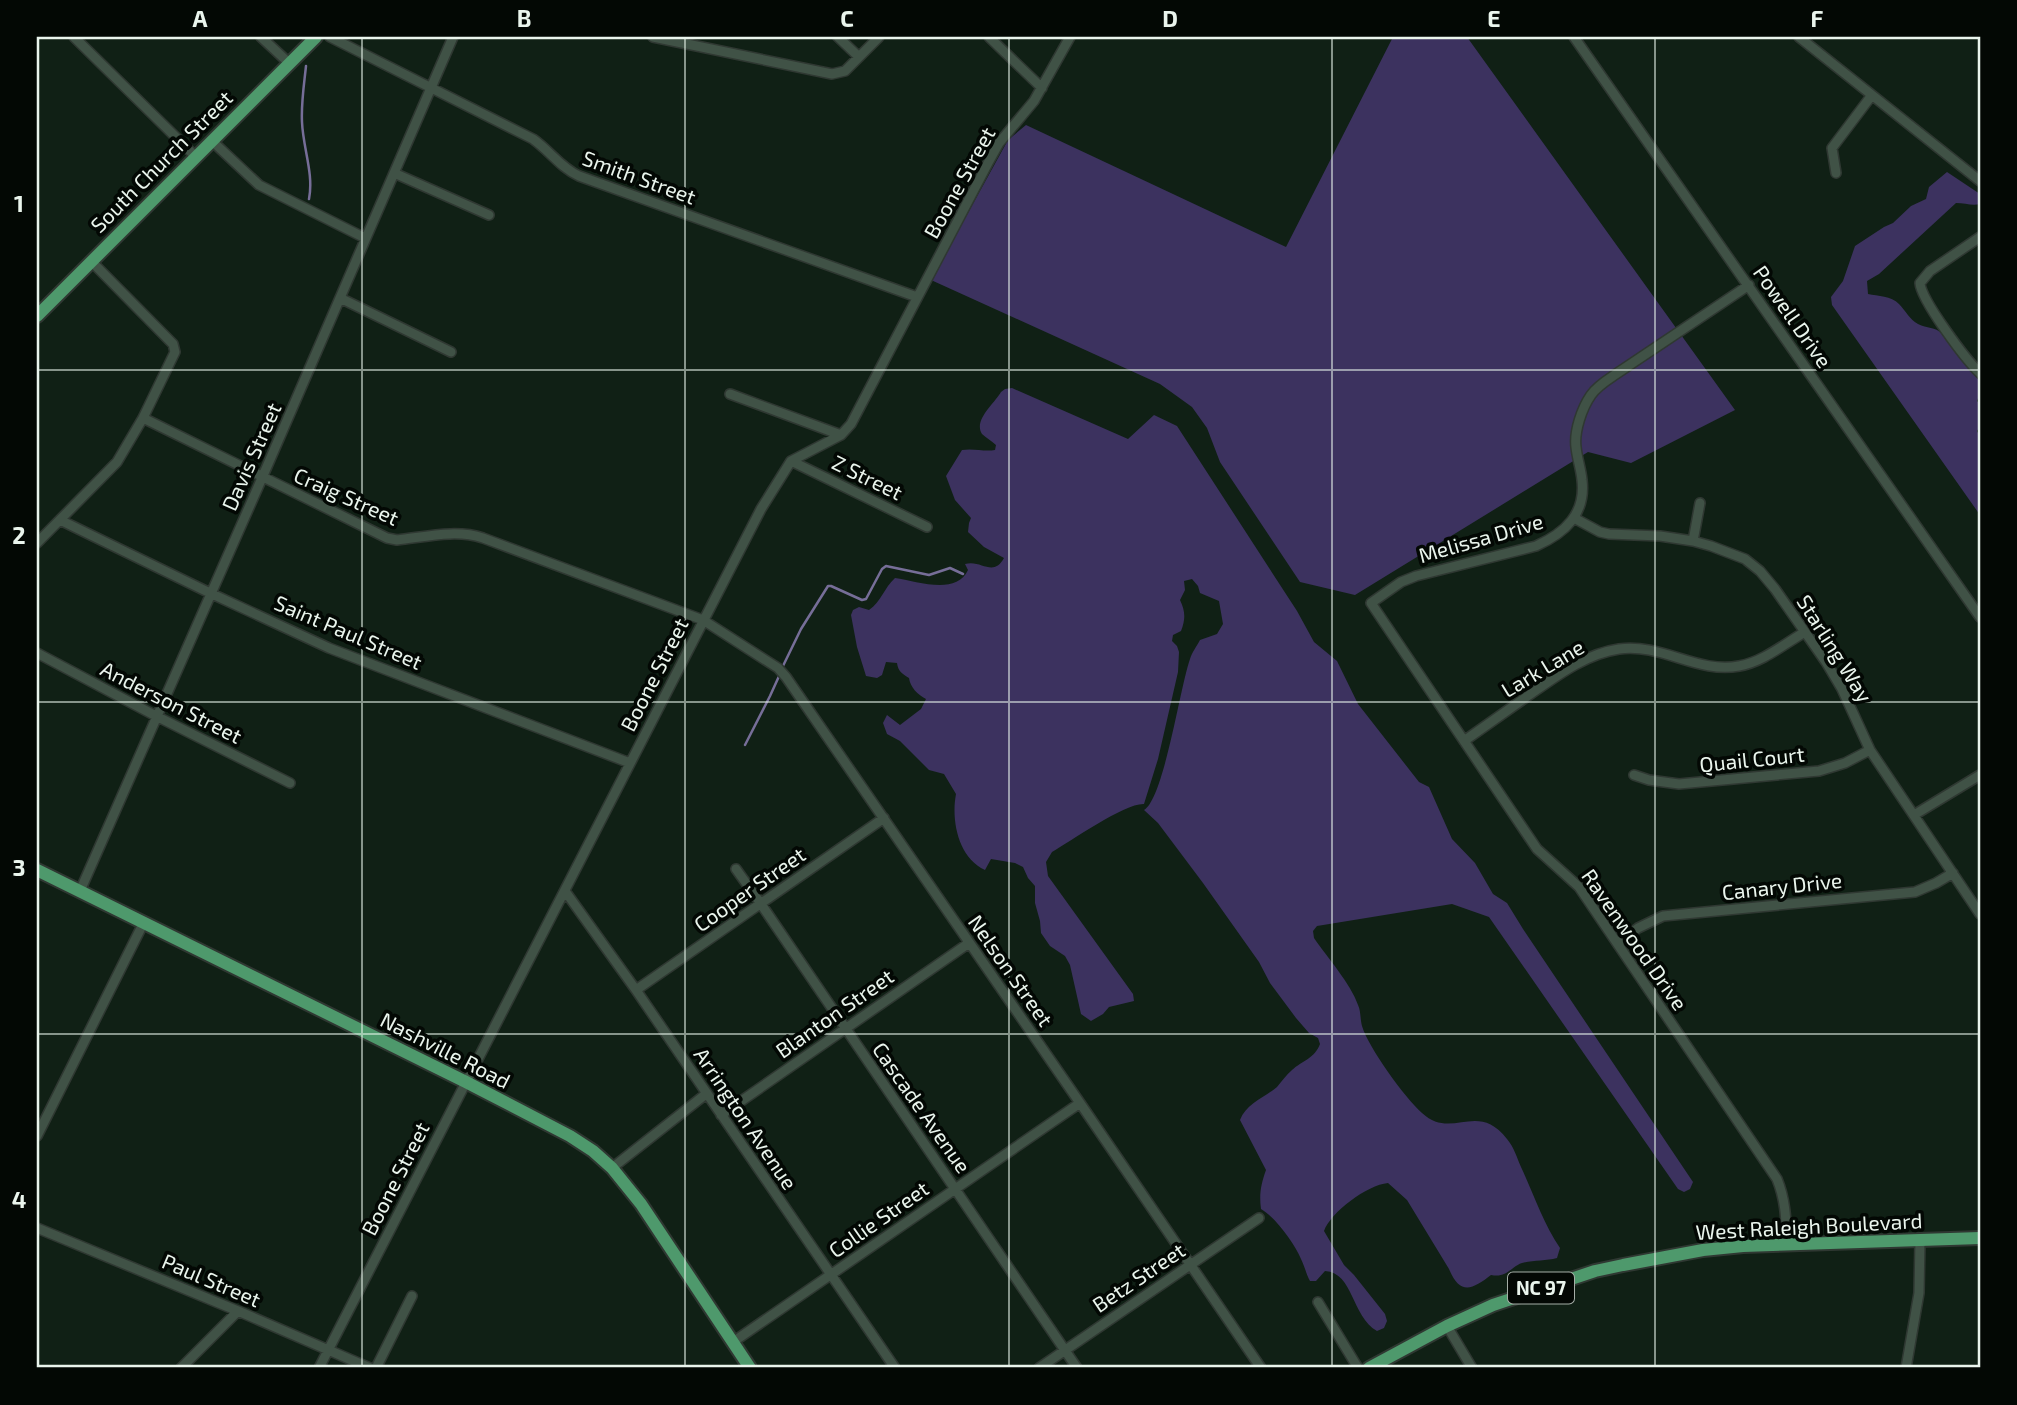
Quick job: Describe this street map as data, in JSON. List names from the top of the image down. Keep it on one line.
{"streets":{"main road":["South Church Street","Nashville Road","West Raleigh Boulevard","NC 97"],"street":["Smith Street","Boone Street","Powell Drive","Davis Street","Z Street","Craig Street","Melissa Drive","Saint Paul Street","Starling Way","Lark Lane","Anderson Street","Quail Court","Canary Drive","Cooper Street","Ravenwood Drive","Nelson Street","Blanton Street","Cascade Avenue","Arrington Avenue","Collie Street","Betz Street","Paul Street"]},"crossings":[["Smith Street","Boone Street"],["Smith Street","Davis Street"],["Boone Street","Z Street"],["Boone Street","Craig Street"],["Boone Street","Saint Paul Street"],["Boone Street","Nelson Street"],["Boone Street","Nashville Road"],["Boone Street","Arrington Avenue"],["Boone Street","Paul Street"],["Powell Drive","Melissa Drive"],["Davis Street","Craig Street"],["Davis Street","Saint Paul Street"],["Davis Street","Anderson Street"],["Davis Street","Nashville Road"],["Craig Street","Nelson Street"],["Melissa Drive","Starling Way"],["Melissa Drive","Ravenwood Drive"],["Starling Way","Lark Lane"],["Starling Way","Quail Court"],["Starling Way","Canary Drive"],["Lark Lane","Ravenwood Drive"],["Canary Drive","Ravenwood Drive"],["Cooper Street","Nelson Street"],["Cooper Street","Cascade Avenue"],["Cooper Street","Arrington Avenue"],["Ravenwood Drive","West Raleigh Boulevard"],["Nelson Street","Blanton Street"],["Nelson Street","Collie Street"],["Nelson Street","Betz Street"],["Blanton Street","Cascade Avenue"],["Blanton Street","Arrington Avenue"],["Nashville Road","Collie Street"],["Cascade Avenue","Collie Street"],["Cascade Avenue","Betz Street"],["Arrington Avenue","Collie Street"]],"grid":{"columns":["A","B","C","D","E","F"],"rows":["1","2","3","4"]}}
